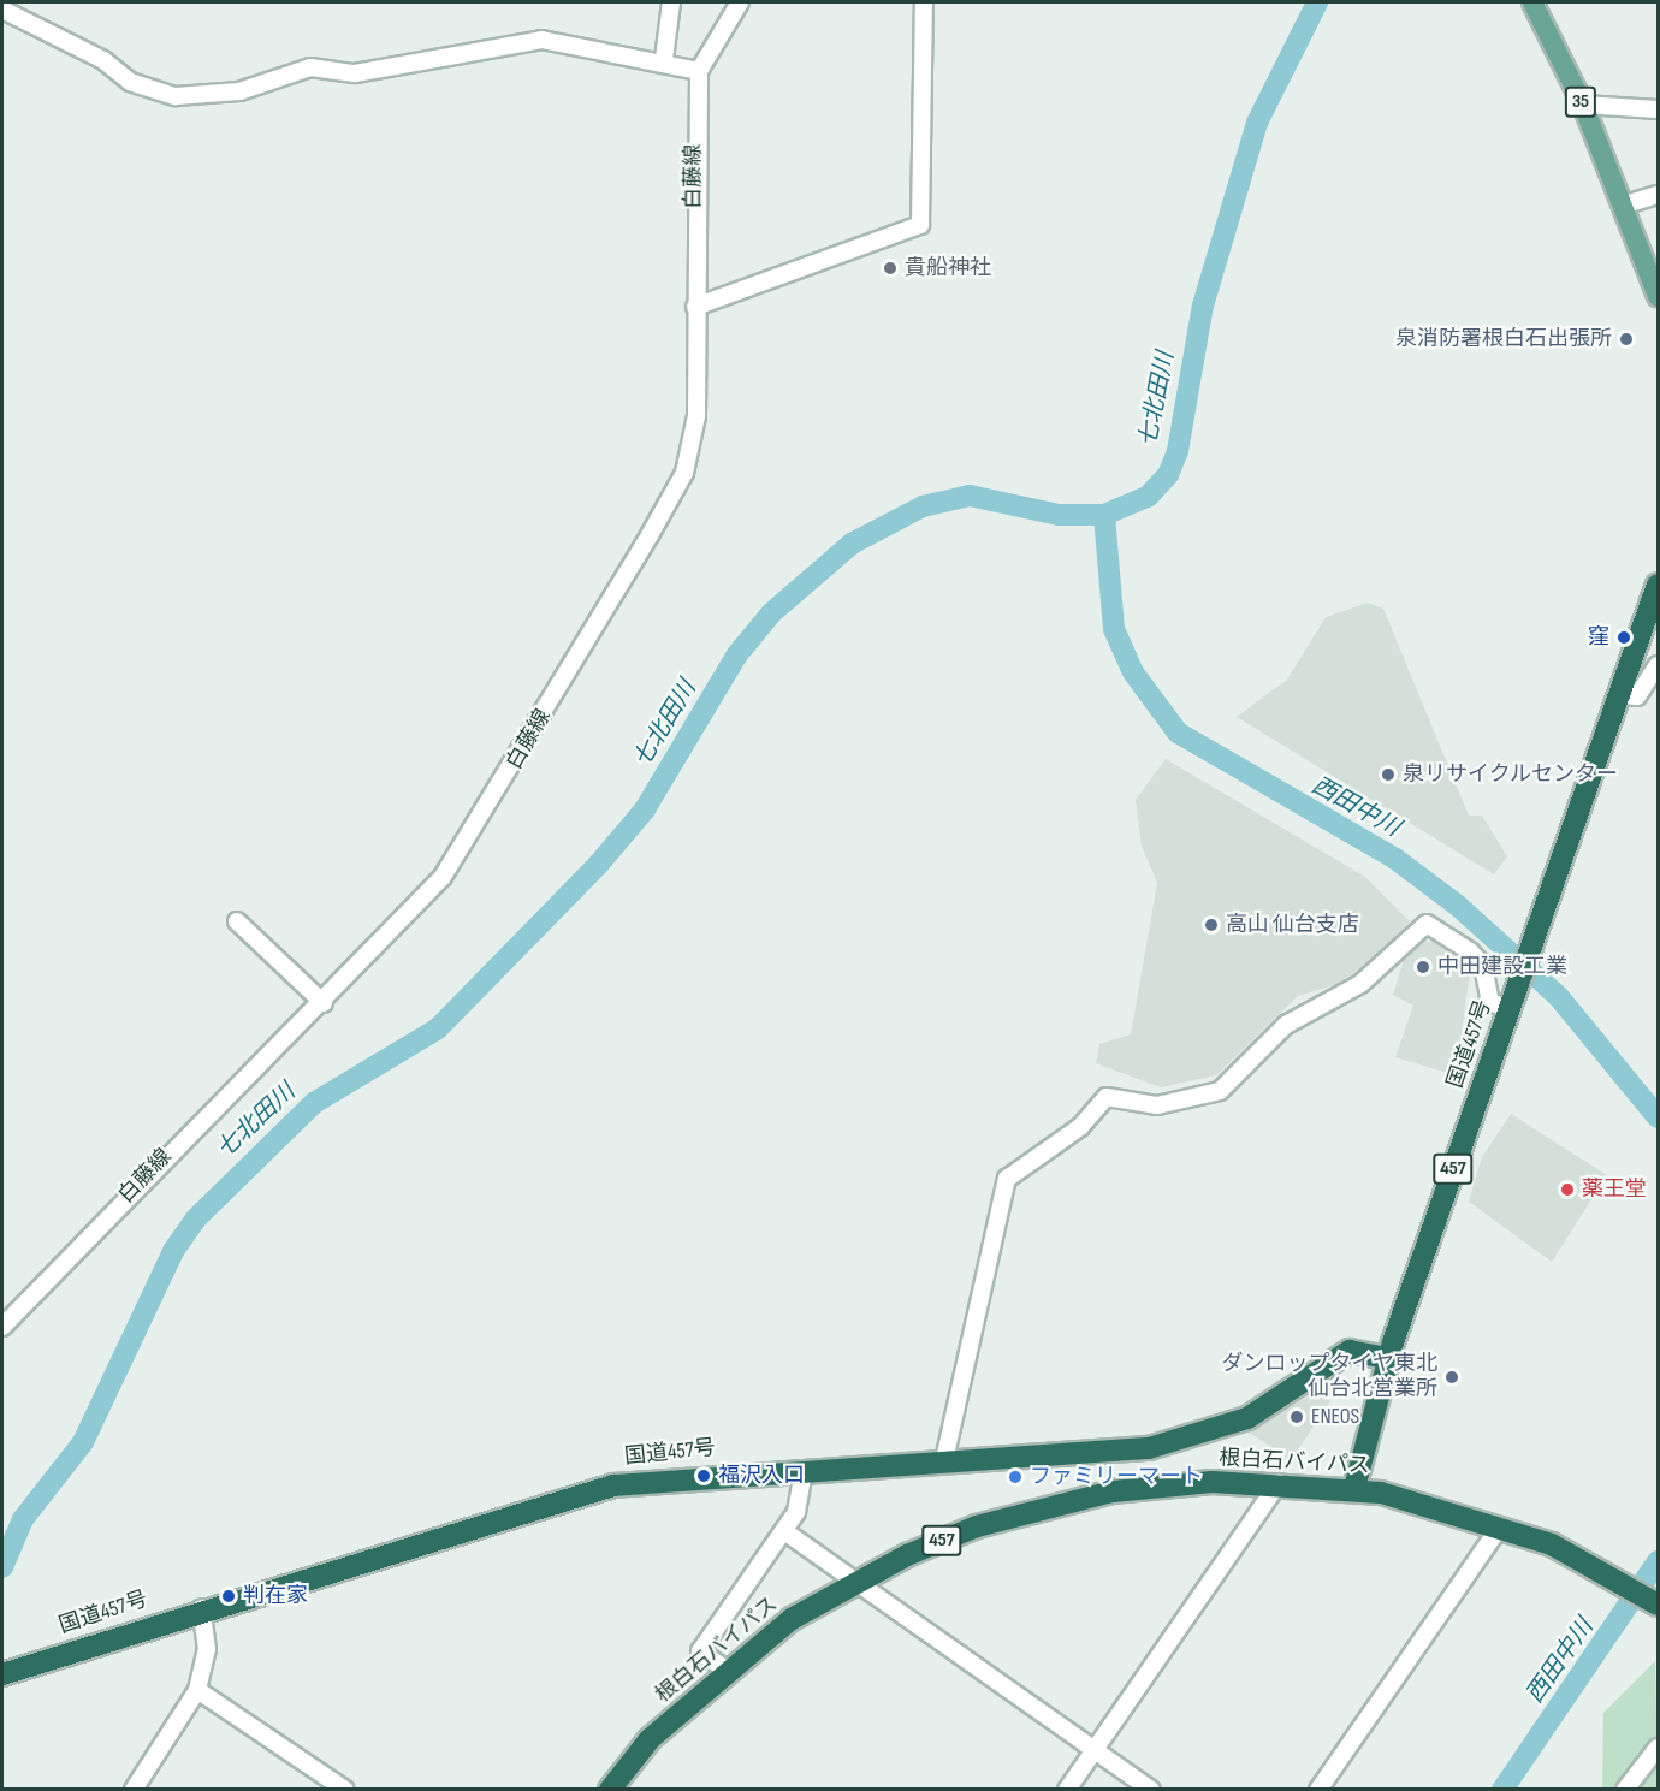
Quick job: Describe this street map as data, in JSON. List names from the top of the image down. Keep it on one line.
{"streets":{"highway":["国道457号","457","根白石バイパス"],"main road":["35"],"street":["白藤線"]},"crossings":[["国道457号","根白石バイパス"]],"water":["七北田川","西田中川"],"places":["貴船神社","泉消防署根白石出張所","窪","泉リサイクルセンター","高山 仙台支店","中田建設工業","薬王堂","ダンロップタイヤ東北 仙台北営業所","ENEOS","福沢入口","ファミリーマート","判在家"]}
